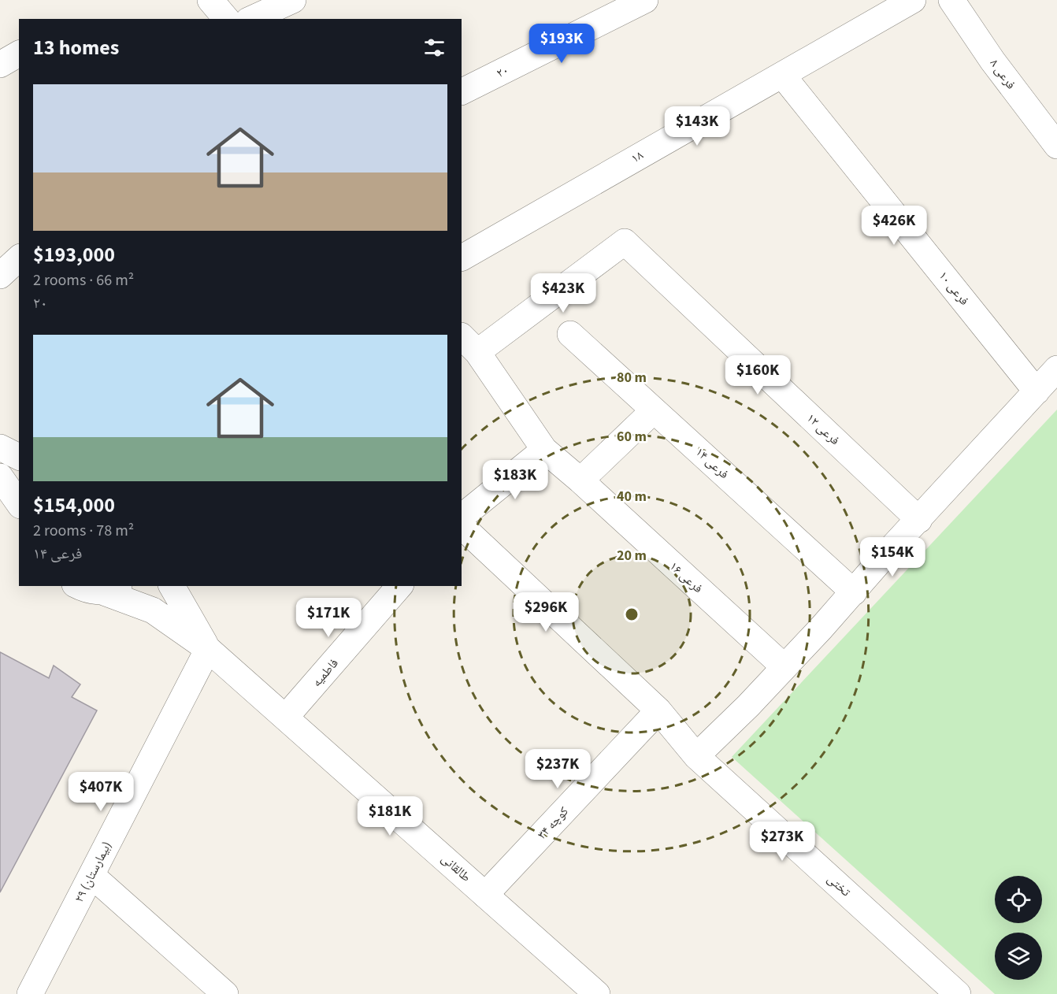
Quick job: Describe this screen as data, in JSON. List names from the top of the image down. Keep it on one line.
{"streets":{"street":["۲۰","فرعی ۸","۱۸","فرعی ۱۰","فرعی ۱۲","فرعی ۱۴","فرعی ۱۶","فاطمیه","کوچه ۳۴","طالقانی","۲۹ (بیمارستان)","تختی"]},"crossings":[["۱۸","فرعی ۱۰"],["فرعی ۱۲","فرعی ۱۶"],["فاطمیه","طالقانی"],["کوچه ۳۴","طالقانی"],["کوچه ۳۴","تختی"],["طالقانی","۲۹ (بیمارستان)"]],"page":{"heading":"13 homes","price":["$193K","$143K","$426K","$423K","$160K","$183K","$154K","$296K","$171K","$237K","$407K","$181K","$273K"],"list":[{"name":"$193,000","note":"2 rooms · 66 m² · ۲۰"},{"name":"$154,000","note":"2 rooms · 78 m² · فرعی ۱۴"}]},"rings":["80 m","60 m","40 m","20 m"]}
